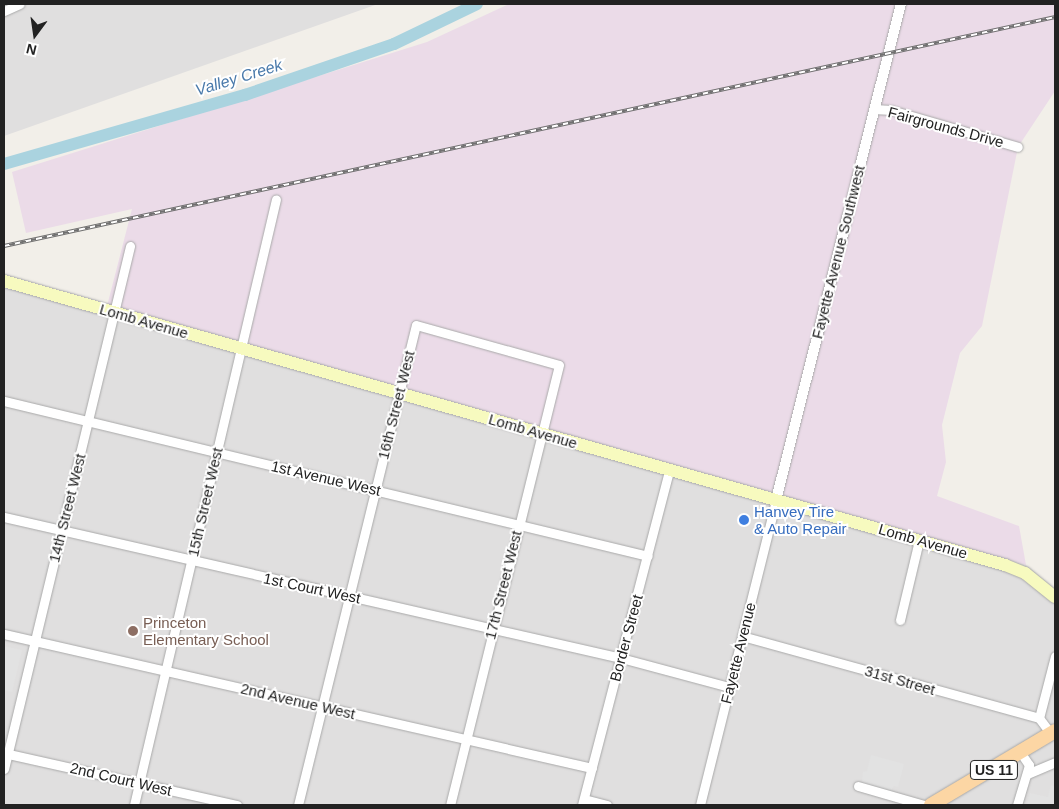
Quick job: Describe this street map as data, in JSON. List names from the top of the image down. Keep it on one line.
{"streets":{"main road":["Lomb Avenue","US 11"],"street":["Fairgrounds Drive","Fayette Avenue Southwest","16th Street West","1st Avenue West","15th Street West","14th Street West","17th Street West","1st Court West","Border Street","Fayette Avenue","31st Street","2nd Avenue West","2nd Court West"]},"crossings":[["Fairgrounds Drive","Fayette Avenue Southwest"],["Fayette Avenue Southwest","Lomb Avenue"],["Fayette Avenue Southwest","Fayette Avenue"],["Lomb Avenue","16th Street West"],["Lomb Avenue","15th Street West"],["Lomb Avenue","14th Street West"],["Lomb Avenue","17th Street West"],["Lomb Avenue","Border Street"],["Lomb Avenue","Fayette Avenue"],["16th Street West","1st Avenue West"],["16th Street West","17th Street West"],["16th Street West","1st Court West"],["16th Street West","2nd Avenue West"],["1st Avenue West","15th Street West"],["1st Avenue West","14th Street West"],["1st Avenue West","17th Street West"],["1st Avenue West","Border Street"],["15th Street West","1st Court West"],["15th Street West","2nd Avenue West"],["15th Street West","2nd Court West"],["14th Street West","1st Court West"],["14th Street West","2nd Avenue West"],["14th Street West","2nd Court West"],["17th Street West","1st Court West"],["17th Street West","2nd Avenue West"],["1st Court West","Border Street"],["Border Street","2nd Avenue West"],["Fayette Avenue","31st Street"]],"water":["Valley Creek"],"places":["Hanvey Tire & Auto Repair","Princeton Elementary School"],"north":"bottom"}
